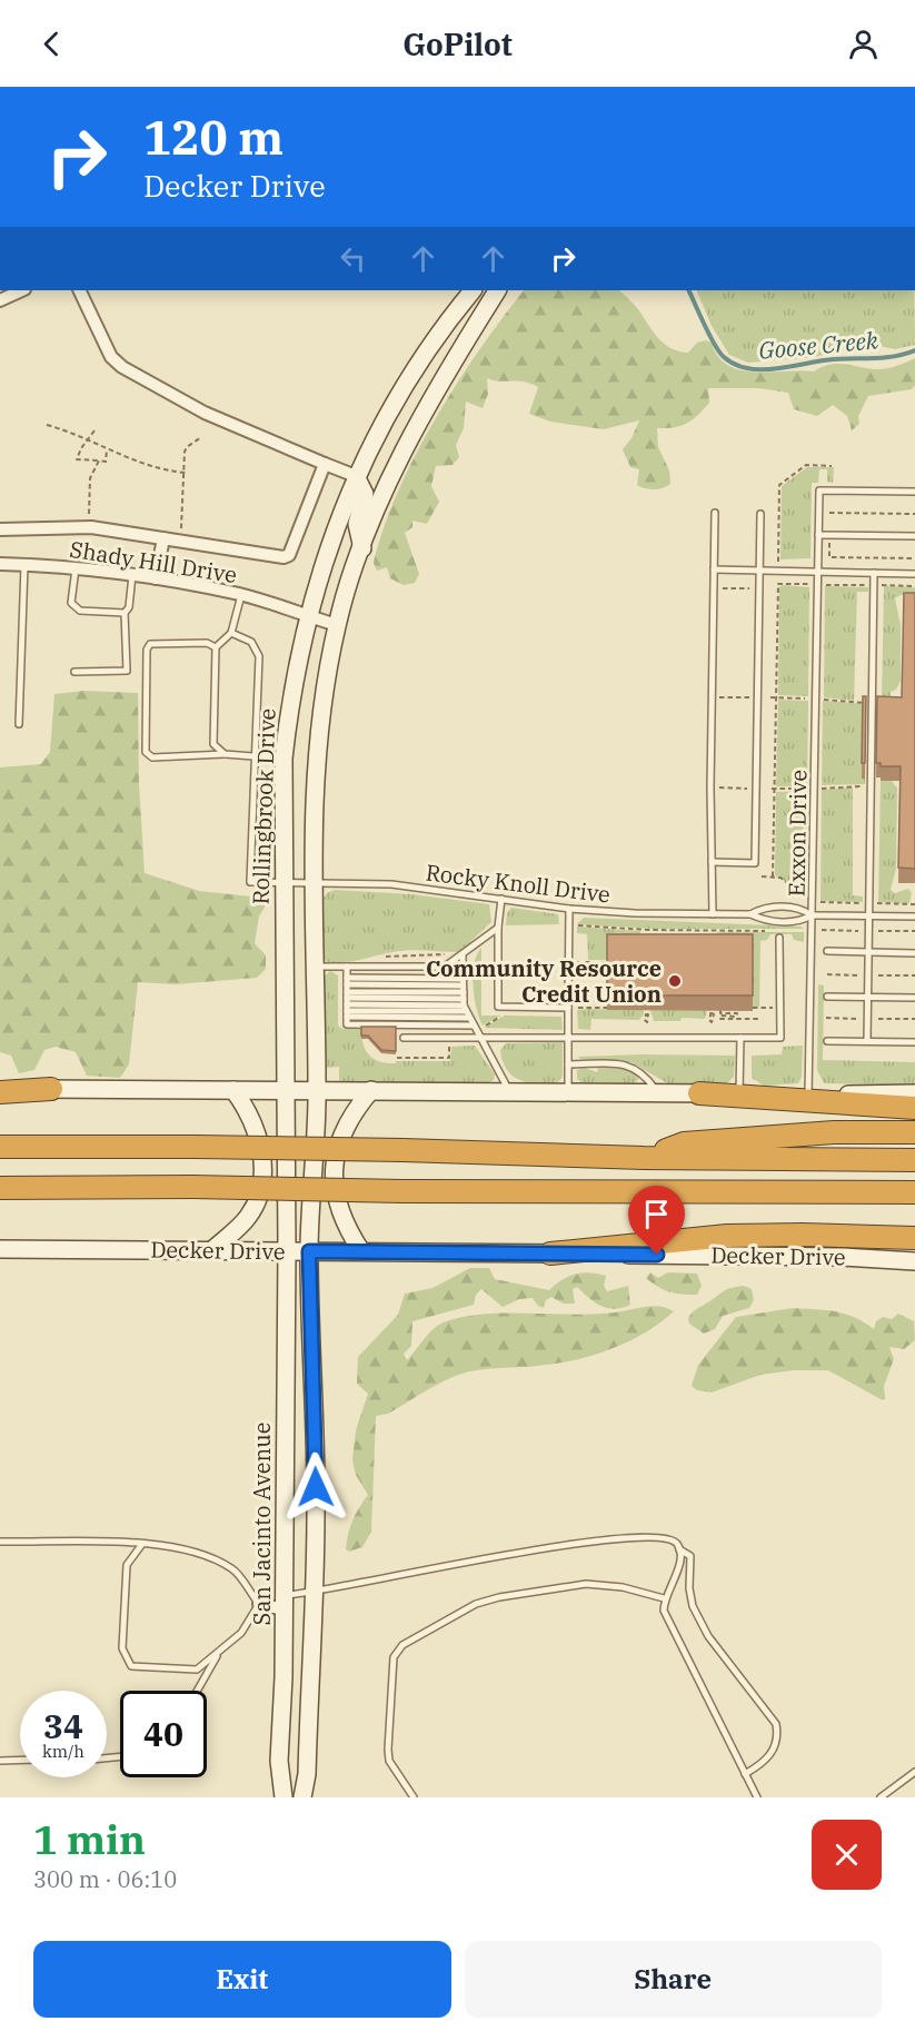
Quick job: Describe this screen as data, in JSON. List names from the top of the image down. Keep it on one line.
{"streets":{"main road":["Rollingbrook Drive","Decker Drive","San Jacinto Avenue"],"street":["Shady Hill Drive"],"lane":["Exxon Drive","Rocky Knoll Drive"]},"crossings":[["Shady Hill Drive","Rollingbrook Drive"],["Rollingbrook Drive","Rocky Knoll Drive"],["Rollingbrook Drive","Decker Drive"],["Rollingbrook Drive","San Jacinto Avenue"],["Exxon Drive","Rocky Knoll Drive"],["Decker Drive","San Jacinto Avenue"]],"water":["Goose Creek"],"places":["Community Resource Credit Union"],"page":{"header":"GoPilot","turn":["120 m","Decker Drive"],"speed":"34 km/h","limit":"40","heading":["1 min","300 m · 06:10"],"buttons":["Exit","Share"]}}
